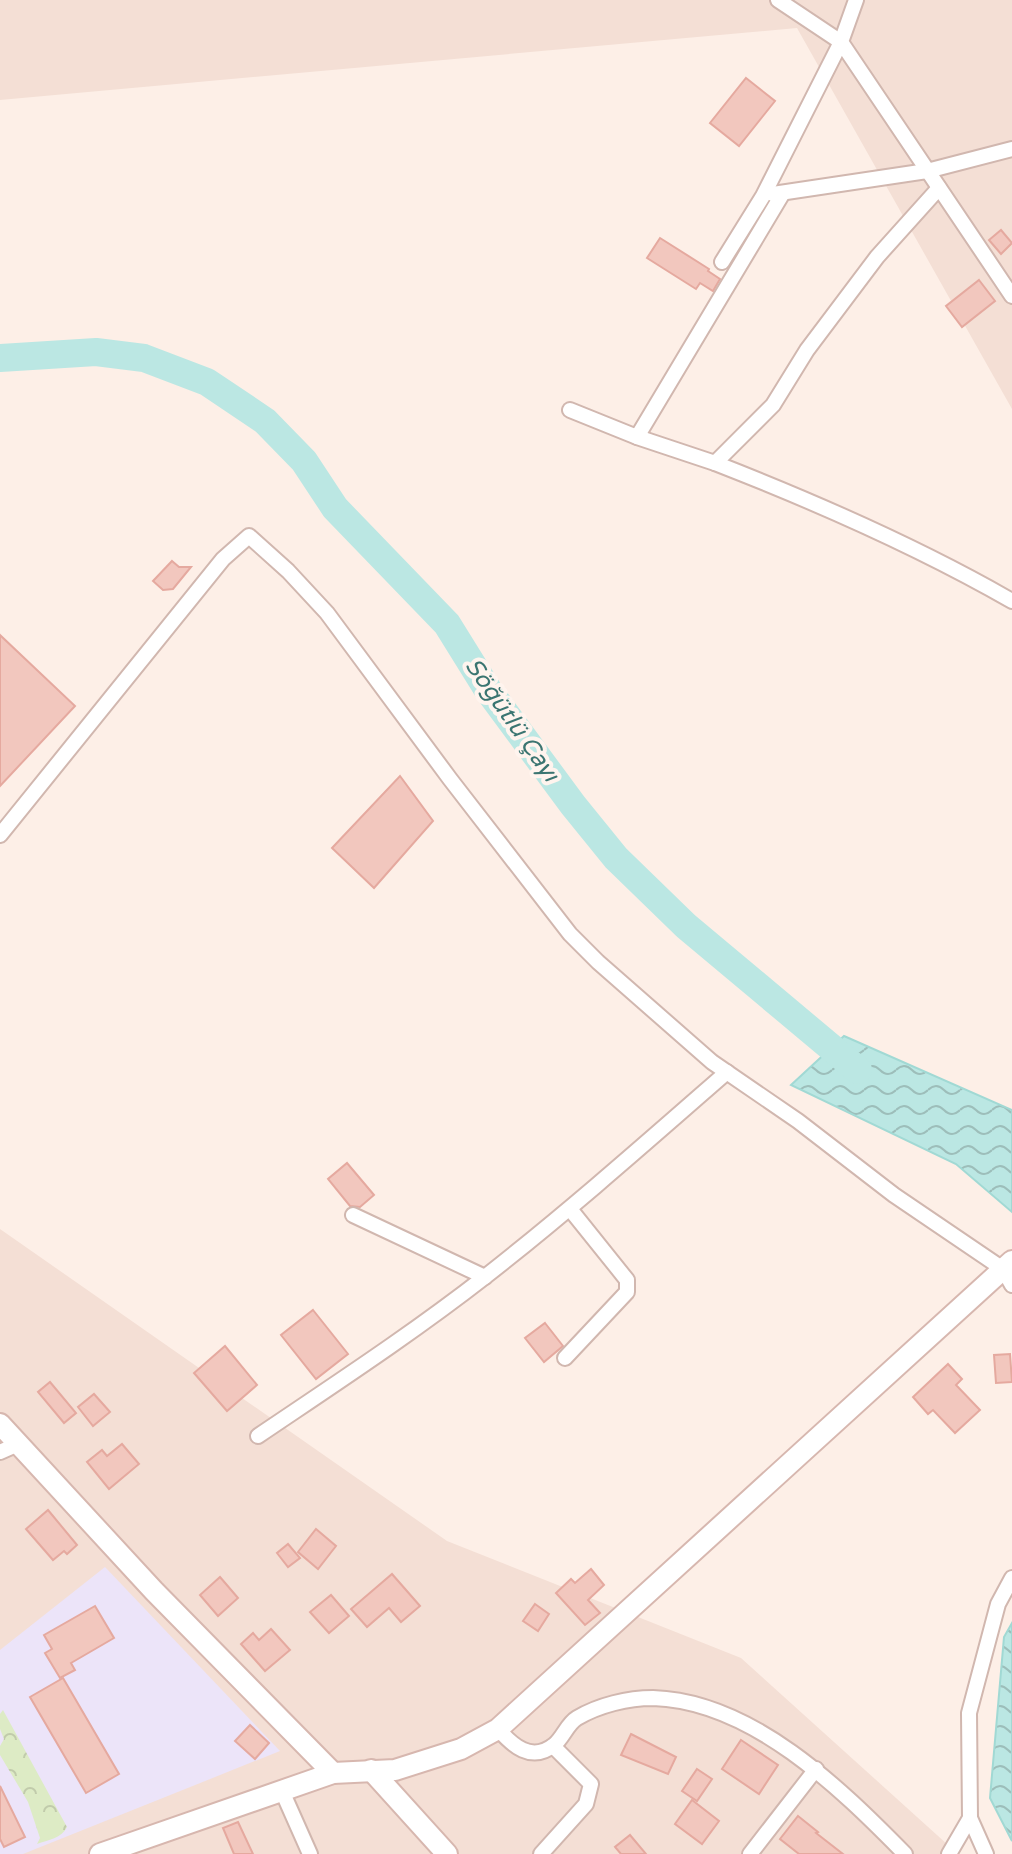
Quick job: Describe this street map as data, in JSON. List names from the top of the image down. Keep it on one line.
{"water":["Söğütlü Çayı"]}
